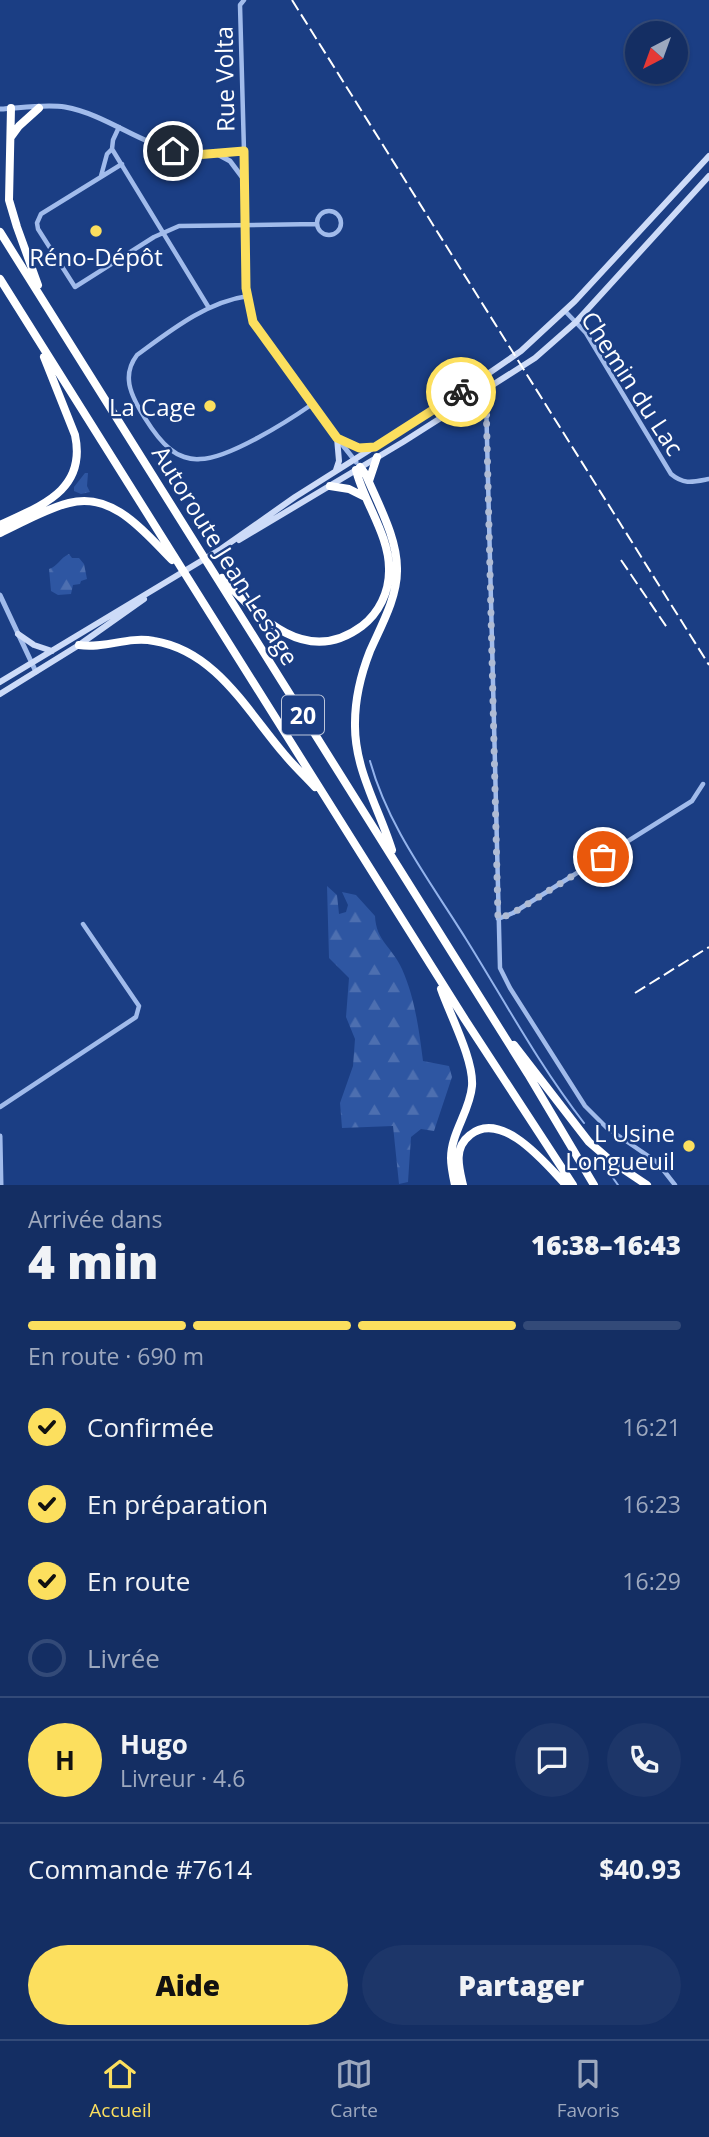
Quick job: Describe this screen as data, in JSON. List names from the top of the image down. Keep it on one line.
{"streets":{"highway":["Autoroute Jean-Lesage","20"],"street":["Rue Volta","Chemin du Lac"]},"places":["Réno-Dépôt","La Cage","L'Usine Longueuil"],"north":"bottom left","page":{"heading":["4 min","Arrivée dans","16:38–16:43"],"panel":["Hugo","Livreur · 4.6","Commande #7614","$40.93"],"bar":"En route · 690 m","list":[["Confirmée","16:21"],["En préparation","16:23"],["En route","16:29"],"Livrée"],"round":"H","buttons":["Aide","Partager"],"tabs":["Accueil","Carte","Favoris"]}}
